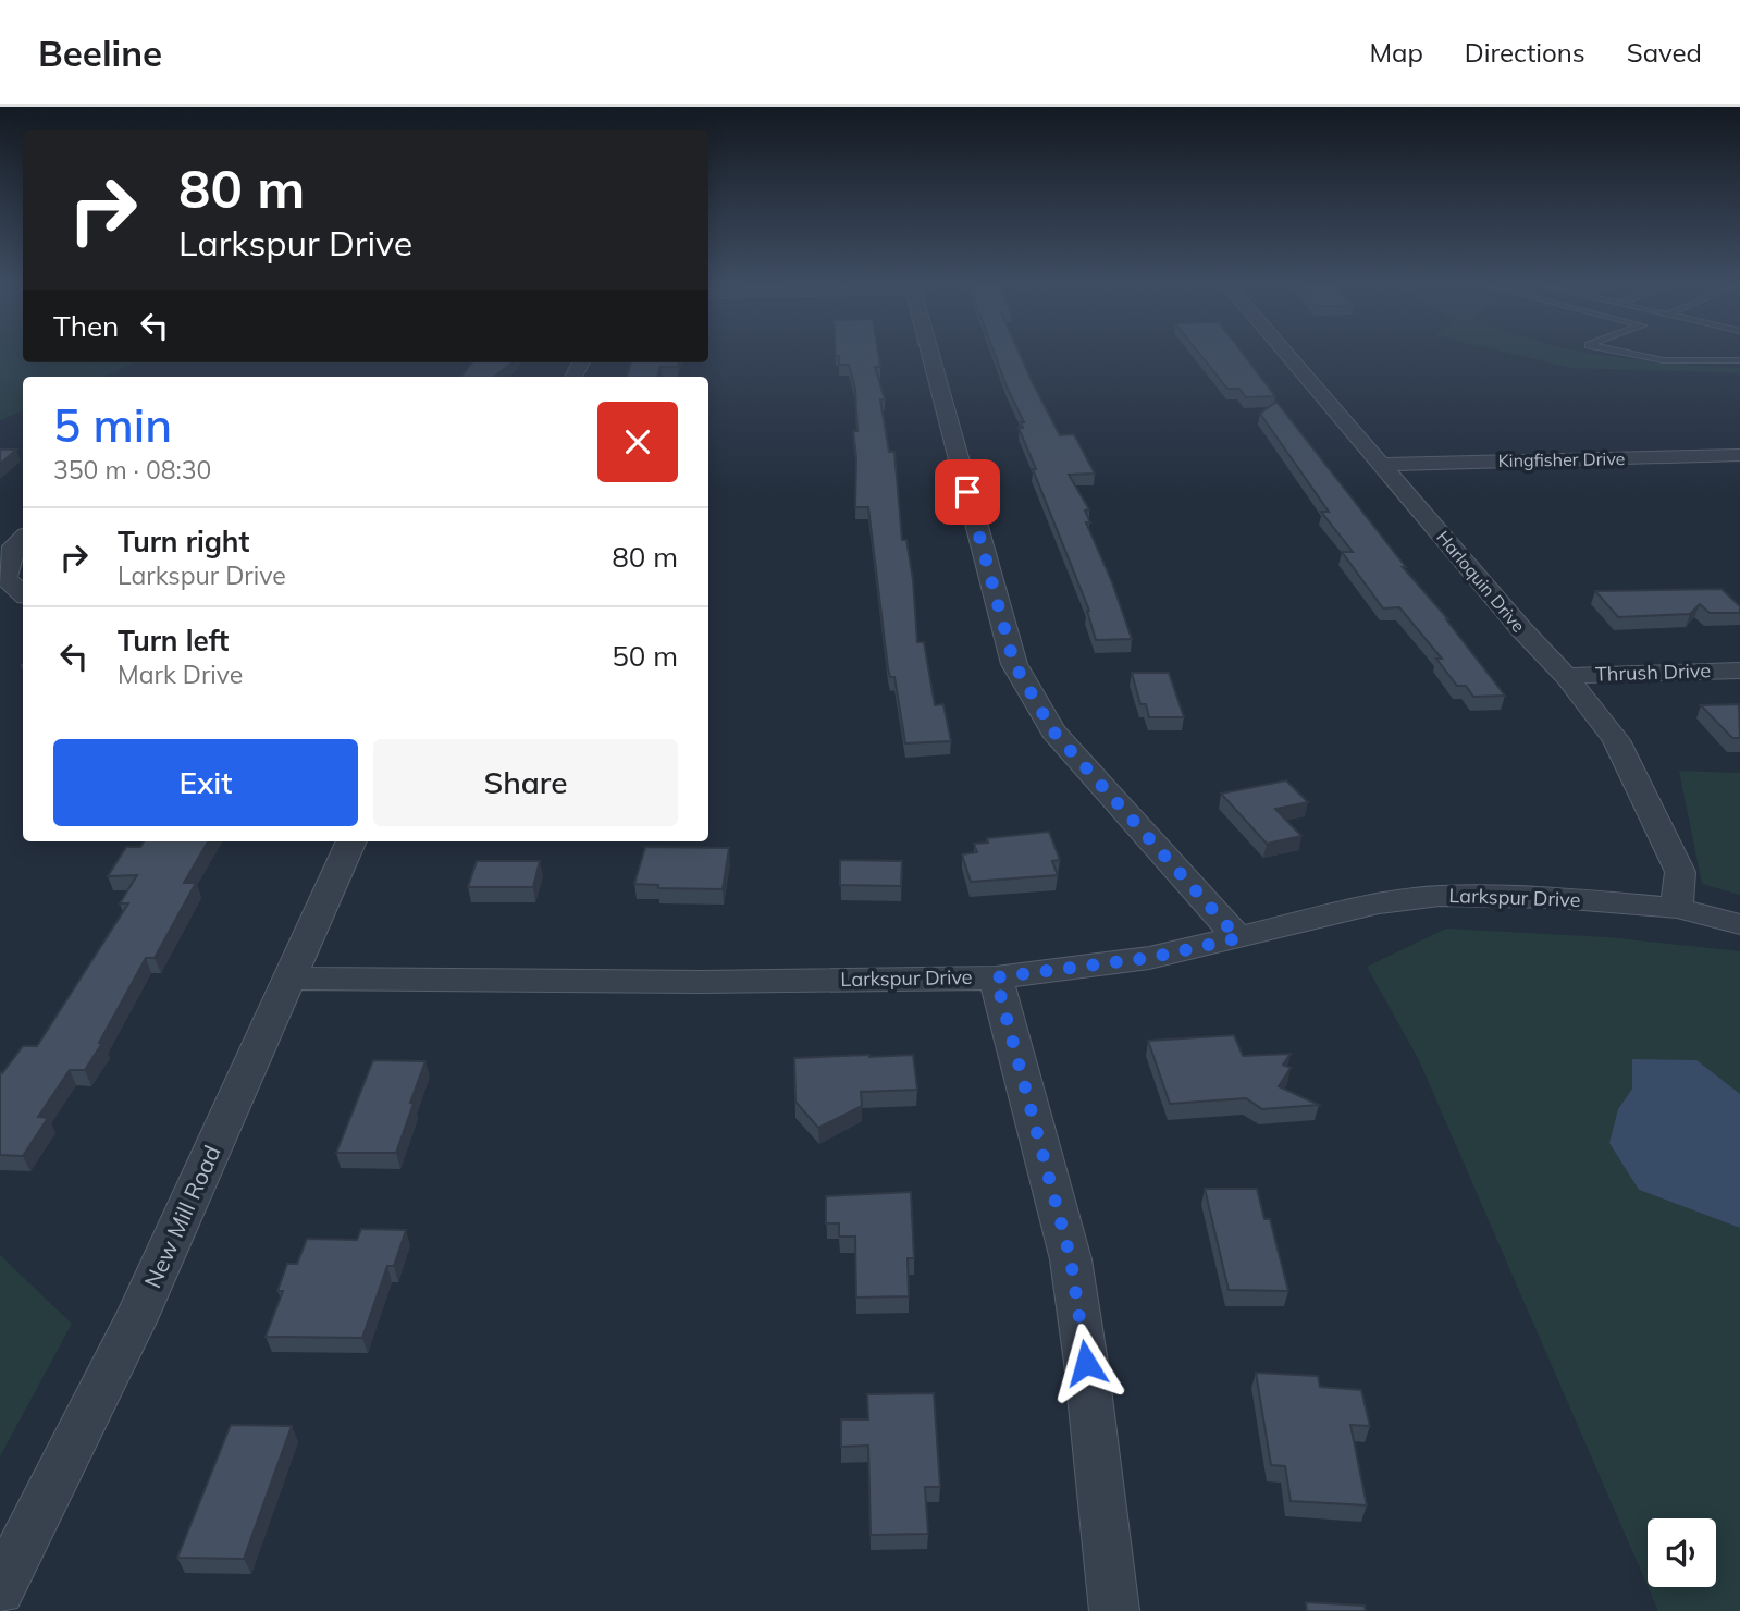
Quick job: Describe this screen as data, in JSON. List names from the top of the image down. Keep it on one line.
{"streets":{"street":["Kingfisher Drive","Harloquin Drive","Thrush Drive","Larkspur Drive","New Mill Road"]},"crossings":[["Kingfisher Drive","Harloquin Drive"],["Harloquin Drive","Thrush Drive"],["Harloquin Drive","Larkspur Drive"],["Larkspur Drive","New Mill Road"]],"page":{"header":"Beeline","nav":["Map","Directions","Saved"],"turn":["80 m","Larkspur Drive"],"then":"Then","heading":["5 min","350 m · 08:30"],"list":[{"name":"Turn right","note":"Larkspur Drive","value":"80 m"},{"name":"Turn left","note":"Mark Drive","value":"50 m"}],"buttons":["Exit","Share"]}}
